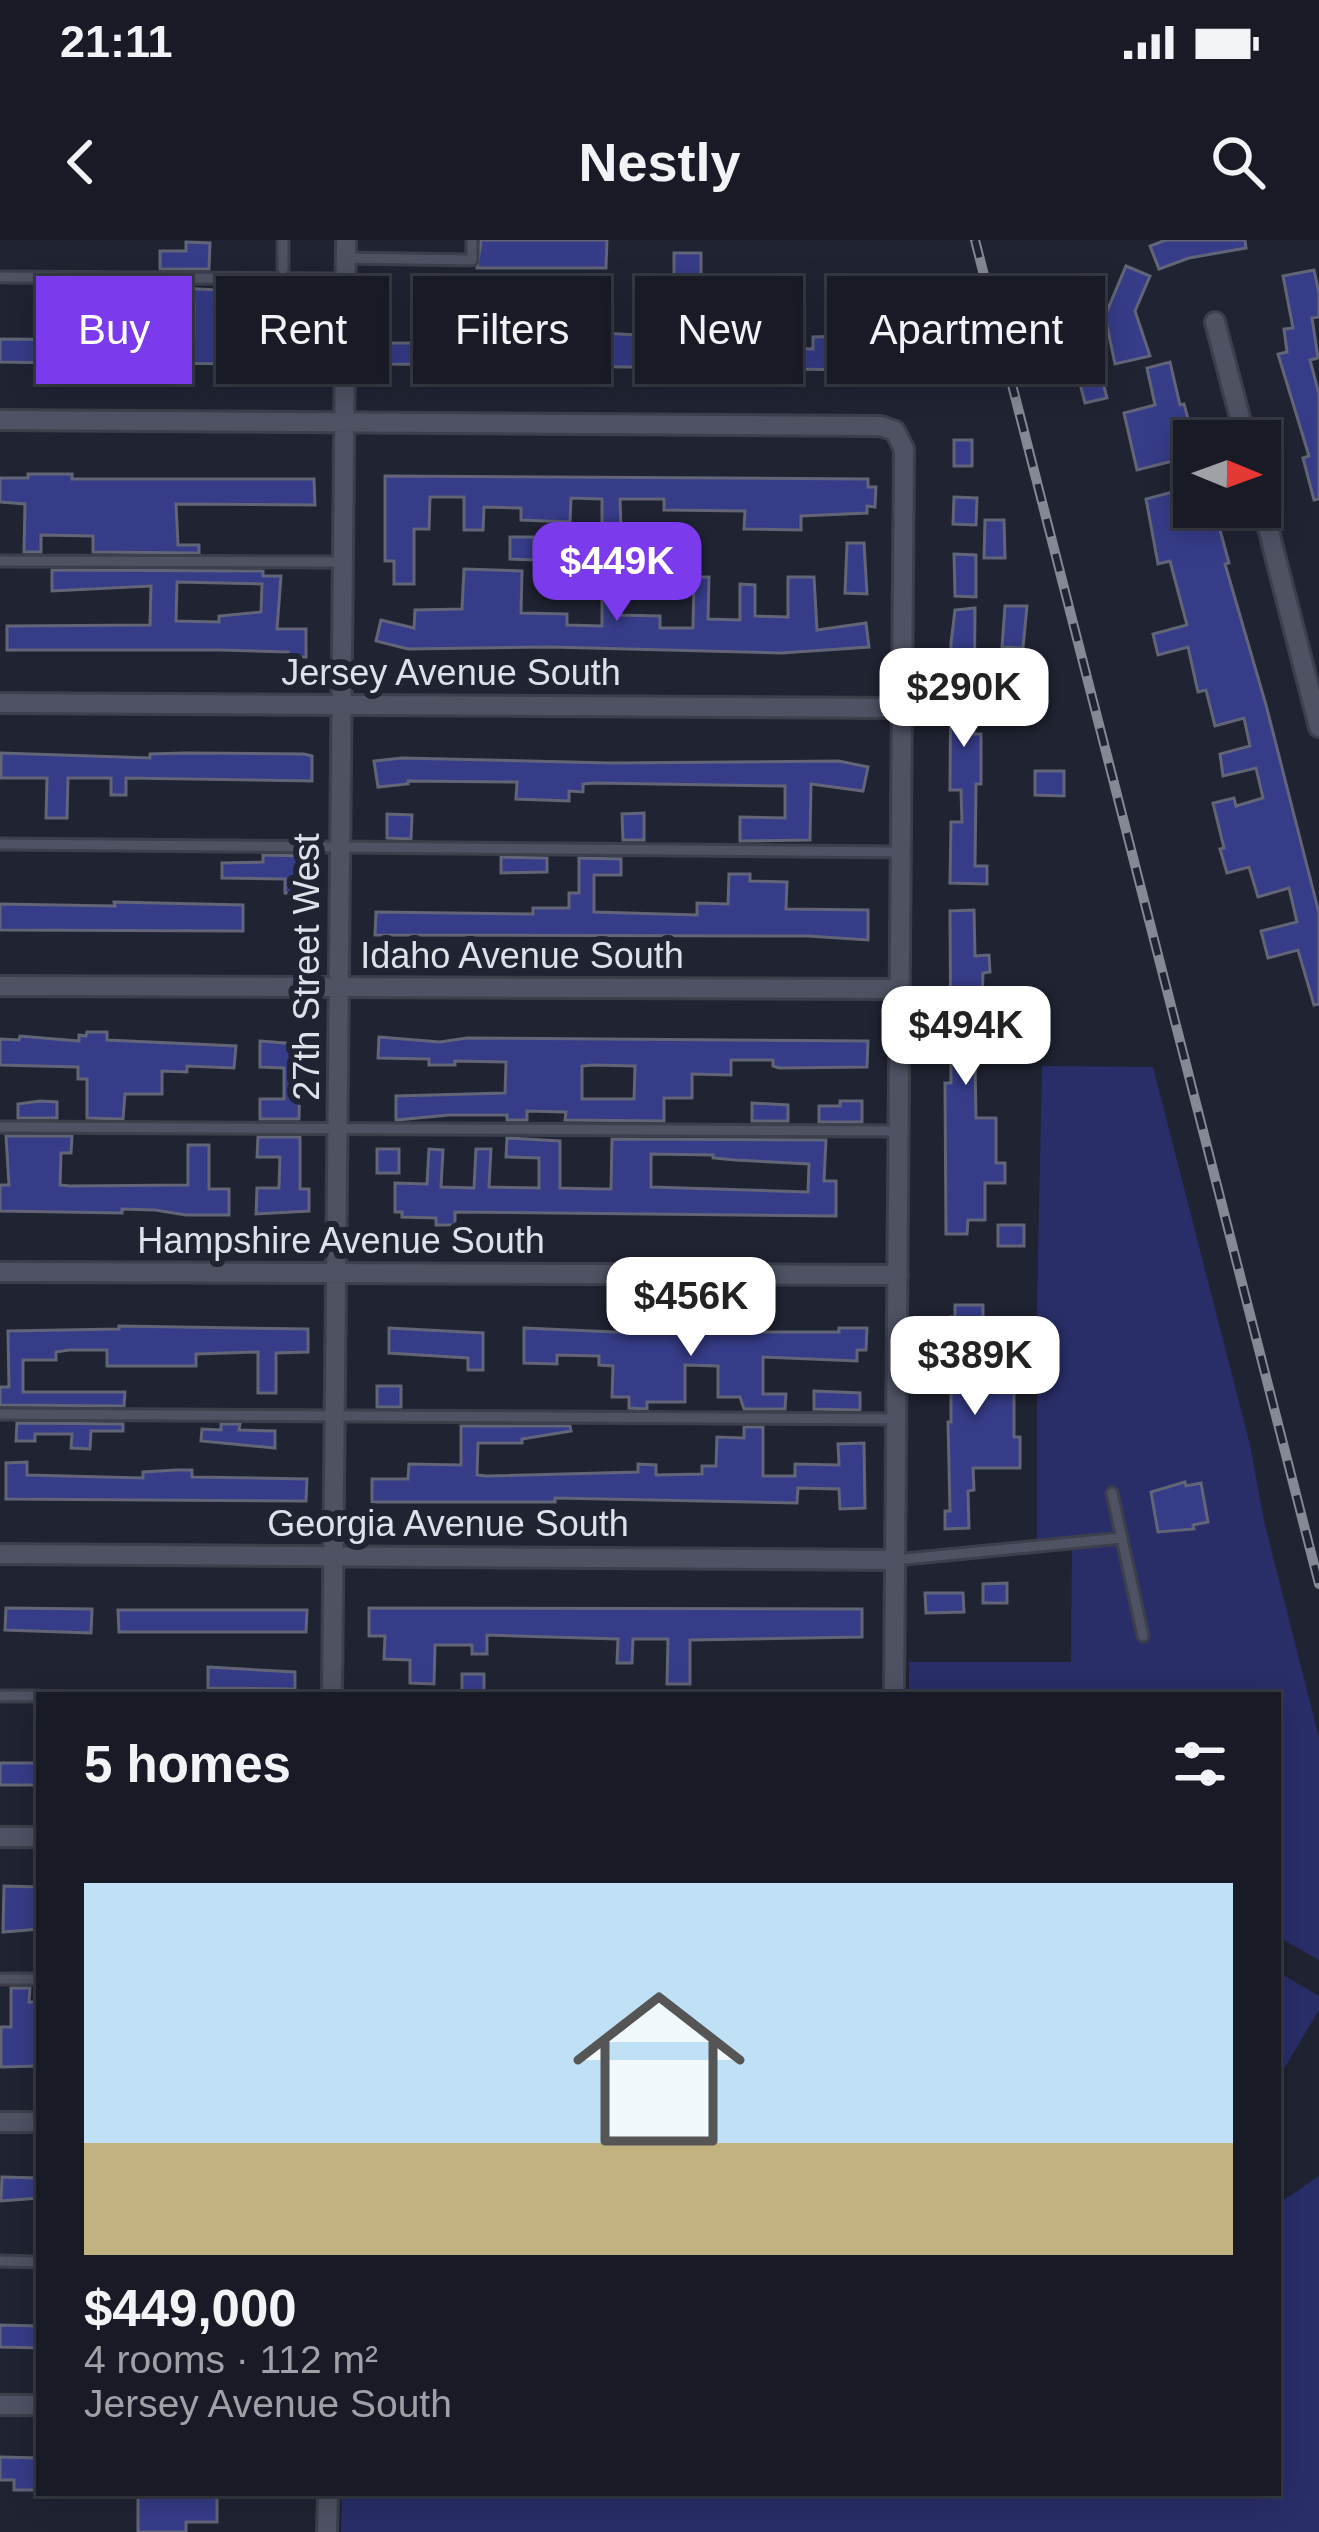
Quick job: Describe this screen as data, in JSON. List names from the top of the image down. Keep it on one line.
{"streets":{"street":["Jersey Avenue South","Idaho Avenue South","27th Street West","Hampshire Avenue South","Georgia Avenue South"]},"crossings":[["Jersey Avenue South","27th Street West"],["Idaho Avenue South","27th Street West"],["27th Street West","Hampshire Avenue South"],["27th Street West","Georgia Avenue South"]],"north":"right","page":{"status":"21:11","header":"Nestly","chip":["Buy","Rent","Filters","New","Apartment"],"price":["$449K","$290K","$494K","$456K","$389K"],"heading":"5 homes","list":[{"name":"$449,000","note":"4 rooms · 112 m² · Jersey Avenue South"}]}}
